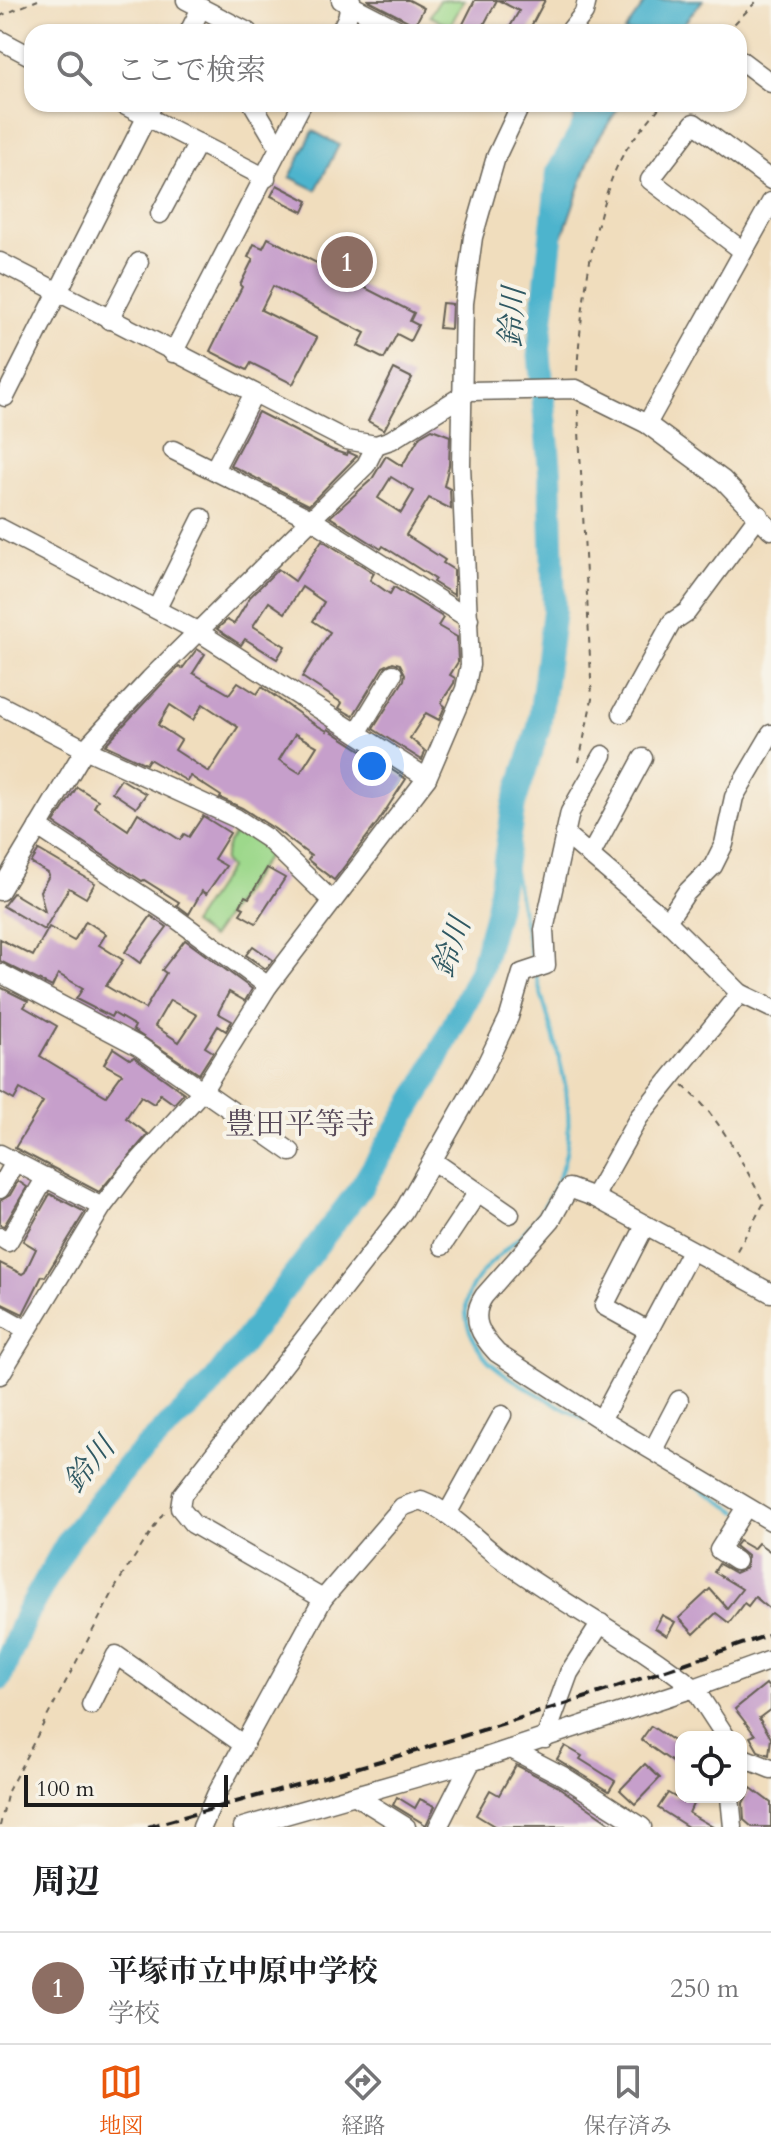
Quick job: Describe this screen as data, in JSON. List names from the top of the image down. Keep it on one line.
{"districts":["豊田平等寺"],"water":["鈴川"],"scale_bar":"100 m","page":{"search":"ここで検索","pins":"1","scale":"100 m","heading":"周辺","list":[{"mark":"1","name":"平塚市立中原中学校","note":"学校","value":"250 m"}],"nav":["地図","経路","保存済み"]}}
